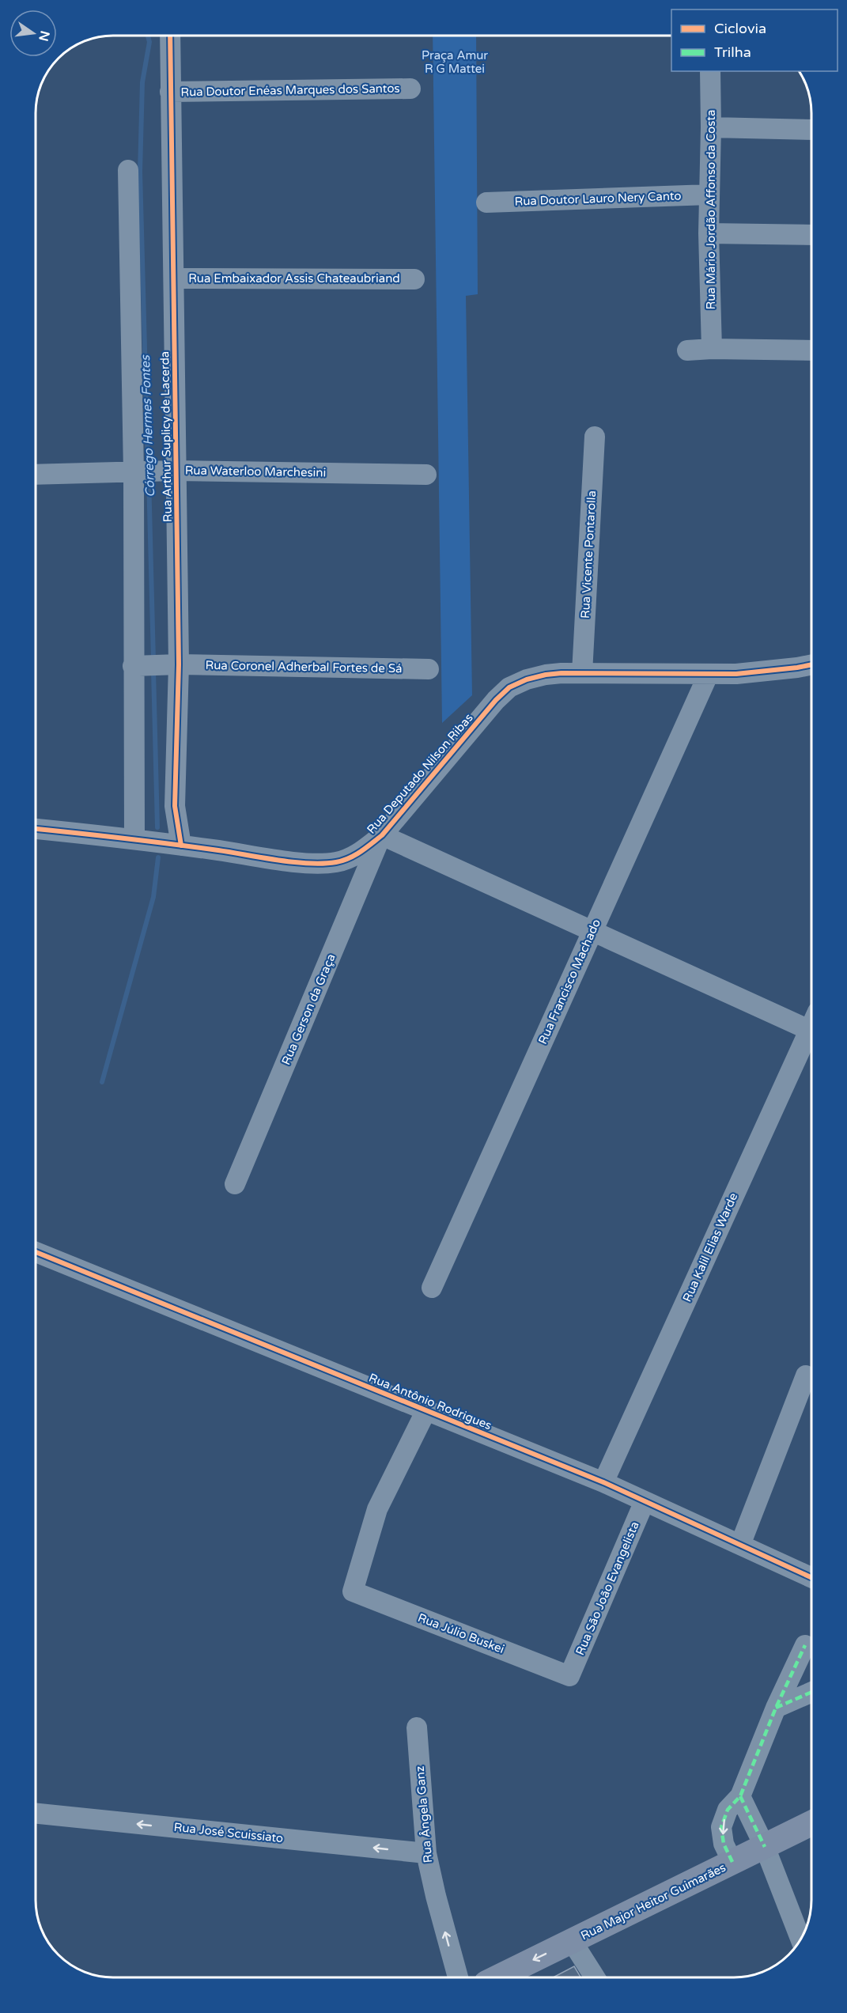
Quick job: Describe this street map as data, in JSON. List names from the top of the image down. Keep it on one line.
{"streets":{"main road":["Rua Major Heitor Guimarães"],"street":["Rua Doutor Enéas Marques dos Santos","Rua Doutor Lauro Nery Canto","Rua Mário Jordão Affonso da Costa","Rua Embaixador Assis Chateaubriand","Rua Arthur Suplicy de Lacerda","Rua Waterloo Marchesini","Rua Vicente Pontarolla","Rua Coronel Adherbal Fortes de Sá","Rua Deputado Nilson Ribas","Rua Francisco Machado","Rua Gerson da Graça","Rua Kalil Elias Warde","Rua Antônio Rodrigues","Rua São João Evangelista","Rua Júlio Buskei","Rua Ângela Ganz","Rua José Scuissiato"]},"crossings":[["Rua Doutor Enéas Marques dos Santos","Rua Arthur Suplicy de Lacerda"],["Rua Doutor Lauro Nery Canto","Rua Mário Jordão Affonso da Costa"],["Rua Embaixador Assis Chateaubriand","Rua Arthur Suplicy de Lacerda"],["Rua Arthur Suplicy de Lacerda","Rua Waterloo Marchesini"],["Rua Arthur Suplicy de Lacerda","Rua Coronel Adherbal Fortes de Sá"],["Rua Arthur Suplicy de Lacerda","Rua Deputado Nilson Ribas"],["Rua Vicente Pontarolla","Rua Deputado Nilson Ribas"],["Rua Deputado Nilson Ribas","Rua Francisco Machado"],["Rua Deputado Nilson Ribas","Rua Gerson da Graça"],["Rua Kalil Elias Warde","Rua Antônio Rodrigues"],["Rua Antônio Rodrigues","Rua São João Evangelista"],["Rua Antônio Rodrigues","Rua Júlio Buskei"],["Rua São João Evangelista","Rua Júlio Buskei"],["Rua Ângela Ganz","Rua José Scuissiato"]],"one_way":["Rua Ângela Ganz","Rua José Scuissiato"],"water":["Córrego Hermes Fontes"],"parks":["Praça Amur R G Mattei"],"legend":["Ciclovia","Trilha"],"north":"right"}
